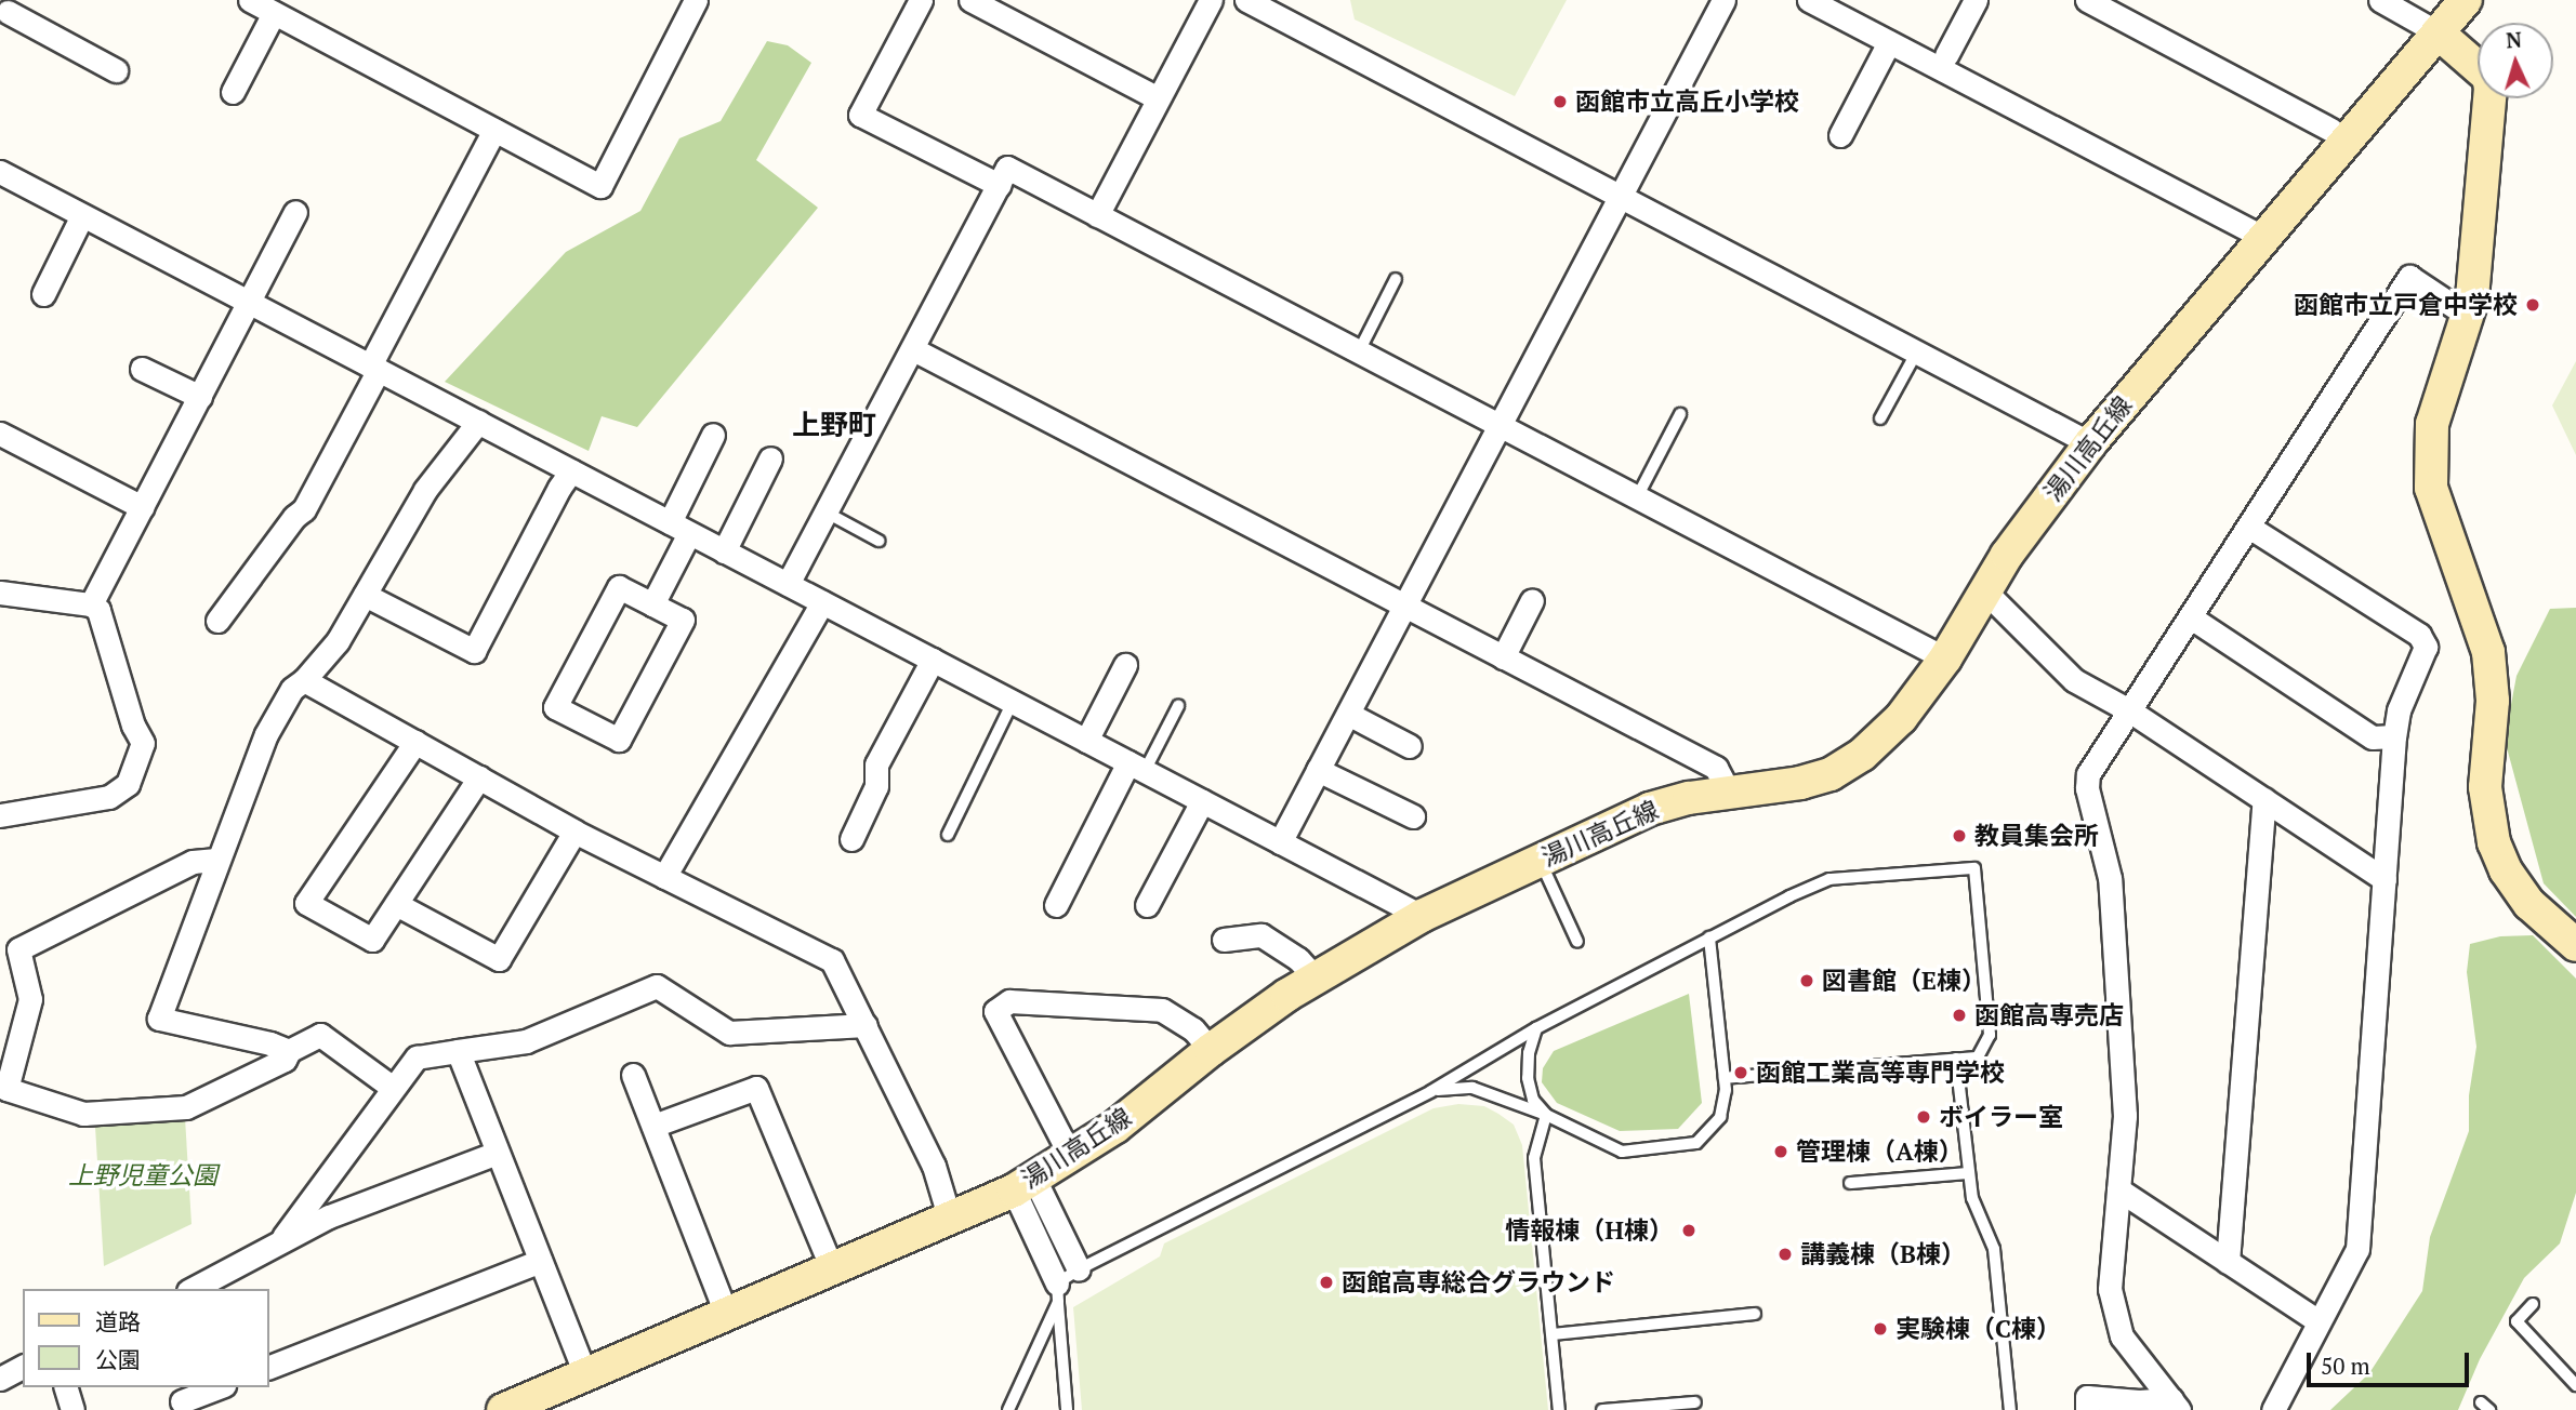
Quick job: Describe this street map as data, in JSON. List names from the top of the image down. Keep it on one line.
{"streets":{"street":["湯川高丘線"]},"districts":["上野町"],"parks":["上野児童公園"],"places":["函館市立高丘小学校","函館市立戸倉中学校","教員集会所","図書館（E棟）","函館高専売店","函館工業高等専門学校","ボイラー室","管理棟（A棟）","情報棟（H棟）","講義棟（B棟）","函館高専総合グラウンド","実験棟（C棟）"],"legend":["道路","公園"],"scale_bar":"50 m","north":"top"}
